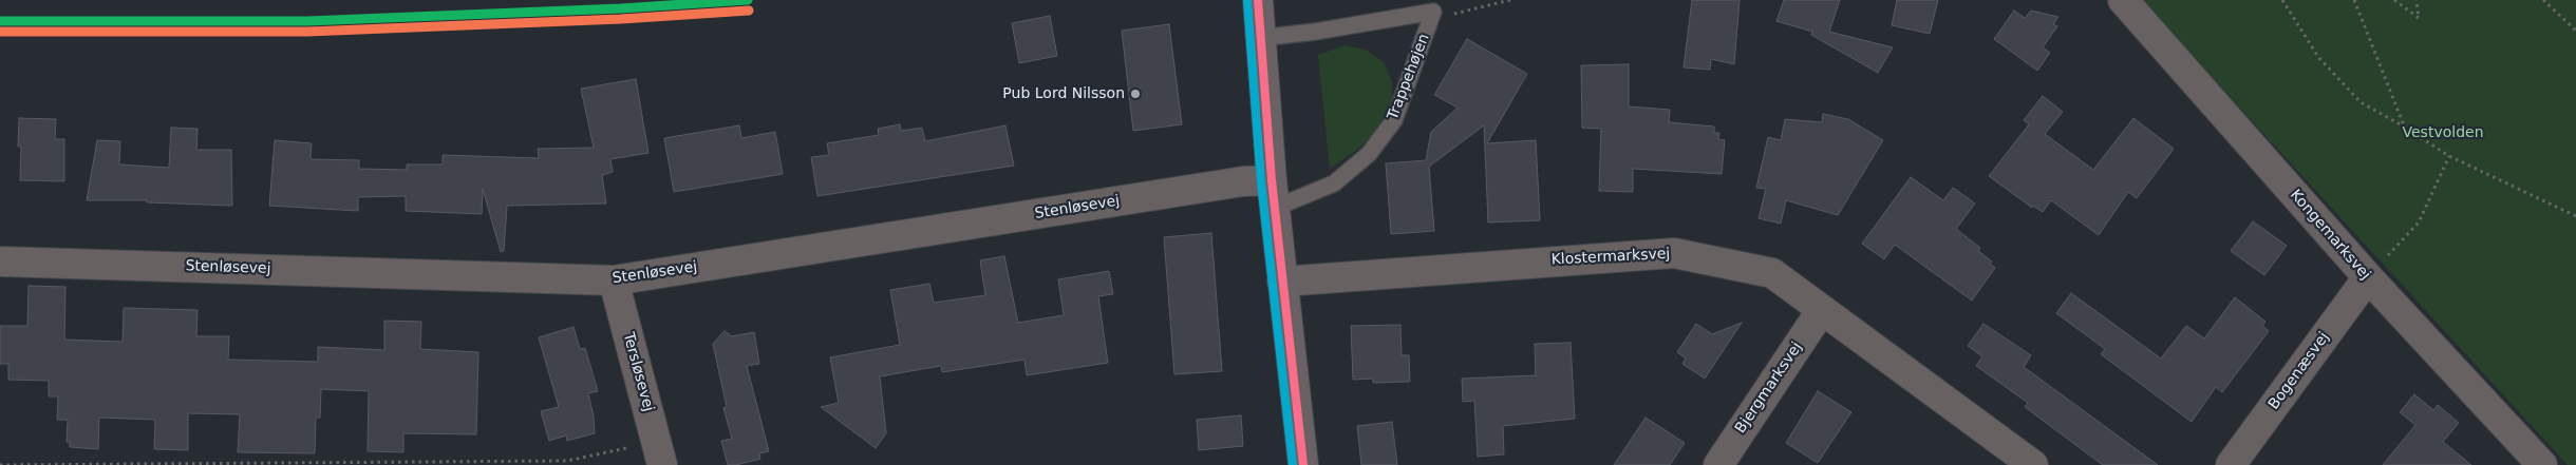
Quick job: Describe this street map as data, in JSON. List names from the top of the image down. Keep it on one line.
{"streets":{"street":["Stenløsevej","Kongemarksvej","Klostermarksvej","Bogenæsvej","Tersløsevej","Bjergmarksvej"],"lane":["Trappehøjen"]},"crossings":[["Trappehøjen","Stenløsevej"],["Stenløsevej","Tersløsevej"],["Kongemarksvej","Bogenæsvej"],["Klostermarksvej","Bjergmarksvej"]],"parks":["Vestvolden"],"places":["Pub Lord Nilsson"]}
